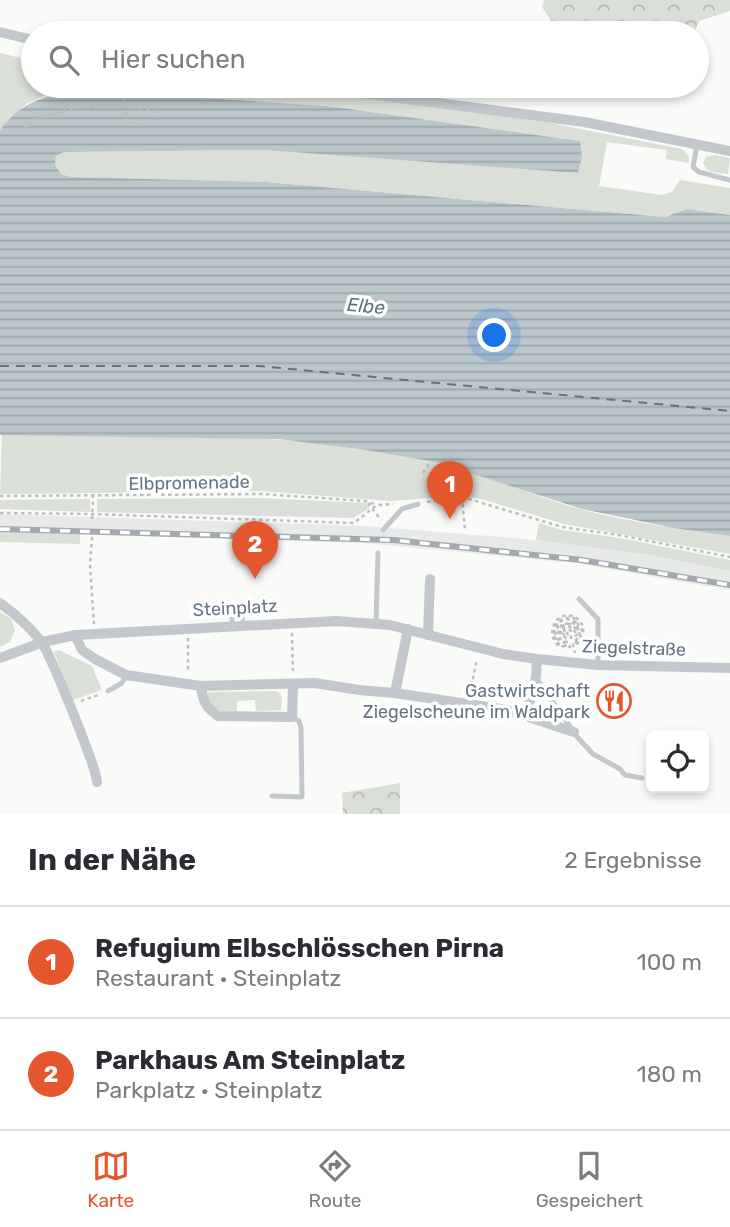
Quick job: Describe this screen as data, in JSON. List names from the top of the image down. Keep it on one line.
{"streets":{"street":["Steinplatz","Ziegelstraße"],"path":["Elbpromenade"]},"crossings":[["Steinplatz","Ziegelstraße"]],"water":["Elbe"],"places":{"restaurant":["Gastwirtschaft Ziegelscheune im Waldpark"]},"page":{"search":"Hier suchen","pins":["1","2"],"heading":["In der Nähe","2 Ergebnisse"],"list":[{"mark":"1","name":"Refugium Elbschlösschen Pirna","note":"Restaurant · Steinplatz","value":"100 m"},{"mark":"2","name":"Parkhaus Am Steinplatz","note":"Parkplatz · Steinplatz","value":"180 m"}],"nav":["Karte","Route","Gespeichert"]}}
